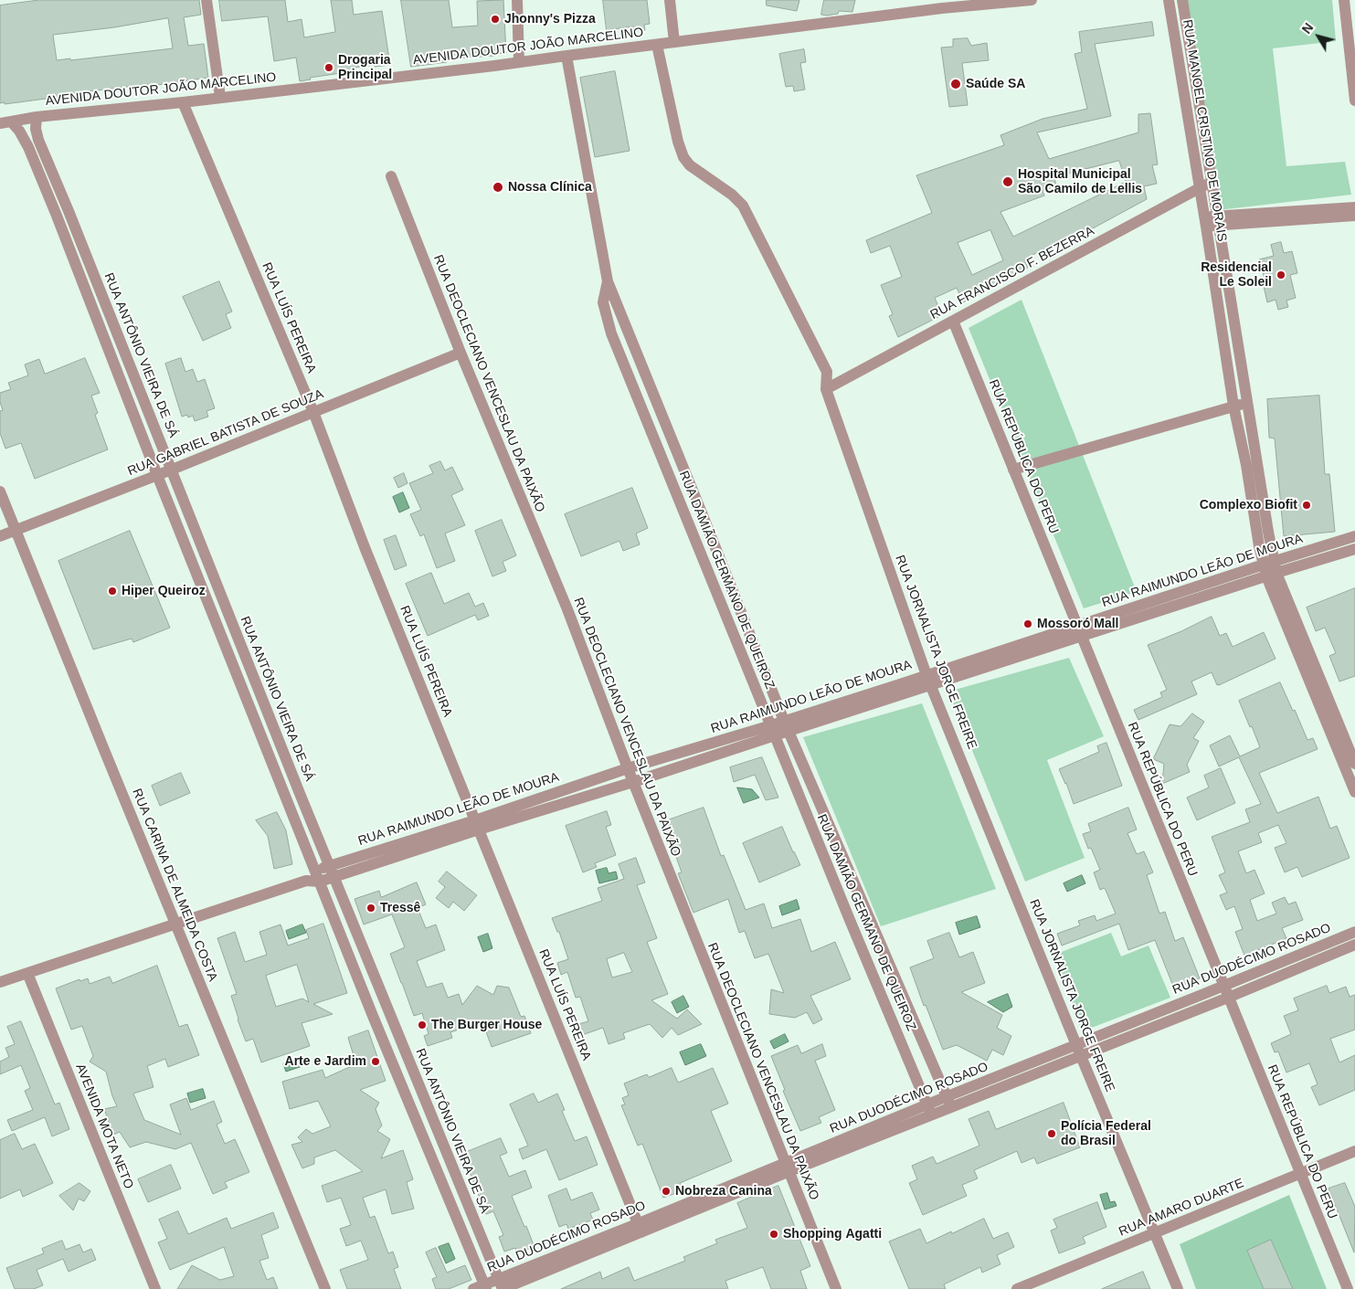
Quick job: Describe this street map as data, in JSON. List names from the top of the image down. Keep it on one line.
{"streets":{"street":["AVENIDA DOUTOR JOÃO MARCELINO","RUA MANOEL CRISTINO DE MORAIS","RUA FRANCISCO F. BEZERRA","RUA LUÍS PEREIRA","RUA ANTÔNIO VIEIRA DE SÁ","RUA DEOCLECIANO VENCESLAU DA PAIXÃO","RUA GABRIEL BATISTA DE SOUZA","RUA REPÚBLICA DO PERU","RUA RAIMUNDO LEÃO DE MOURA","RUA DAMIÃO GERMANO DE QUEIROZ","RUA JORNALISTA JORGE FREIRE","RUA CARINA DE ALMEIDA COSTA","RUA DUODÉCIMO ROSADO","AVENIDA MOTA NETO","RUA AMARO DUARTE"]},"crossings":[["AVENIDA DOUTOR JOÃO MARCELINO","RUA LUÍS PEREIRA"],["AVENIDA DOUTOR JOÃO MARCELINO","RUA ANTÔNIO VIEIRA DE SÁ"],["AVENIDA DOUTOR JOÃO MARCELINO","RUA DAMIÃO GERMANO DE QUEIROZ"],["AVENIDA DOUTOR JOÃO MARCELINO","RUA JORNALISTA JORGE FREIRE"],["RUA MANOEL CRISTINO DE MORAIS","RUA FRANCISCO F. BEZERRA"],["RUA MANOEL CRISTINO DE MORAIS","RUA RAIMUNDO LEÃO DE MOURA"],["RUA FRANCISCO F. BEZERRA","RUA REPÚBLICA DO PERU"],["RUA FRANCISCO F. BEZERRA","RUA JORNALISTA JORGE FREIRE"],["RUA LUÍS PEREIRA","RUA GABRIEL BATISTA DE SOUZA"],["RUA LUÍS PEREIRA","RUA RAIMUNDO LEÃO DE MOURA"],["RUA LUÍS PEREIRA","RUA DUODÉCIMO ROSADO"],["RUA ANTÔNIO VIEIRA DE SÁ","RUA GABRIEL BATISTA DE SOUZA"],["RUA ANTÔNIO VIEIRA DE SÁ","RUA RAIMUNDO LEÃO DE MOURA"],["RUA ANTÔNIO VIEIRA DE SÁ","RUA DUODÉCIMO ROSADO"],["RUA DEOCLECIANO VENCESLAU DA PAIXÃO","RUA GABRIEL BATISTA DE SOUZA"],["RUA DEOCLECIANO VENCESLAU DA PAIXÃO","RUA RAIMUNDO LEÃO DE MOURA"],["RUA DEOCLECIANO VENCESLAU DA PAIXÃO","RUA DUODÉCIMO ROSADO"],["RUA GABRIEL BATISTA DE SOUZA","RUA CARINA DE ALMEIDA COSTA"],["RUA REPÚBLICA DO PERU","RUA RAIMUNDO LEÃO DE MOURA"],["RUA REPÚBLICA DO PERU","RUA DUODÉCIMO ROSADO"],["RUA REPÚBLICA DO PERU","RUA AMARO DUARTE"],["RUA RAIMUNDO LEÃO DE MOURA","RUA DAMIÃO GERMANO DE QUEIROZ"],["RUA RAIMUNDO LEÃO DE MOURA","RUA JORNALISTA JORGE FREIRE"],["RUA RAIMUNDO LEÃO DE MOURA","RUA CARINA DE ALMEIDA COSTA"],["RUA RAIMUNDO LEÃO DE MOURA","AVENIDA MOTA NETO"],["RUA DAMIÃO GERMANO DE QUEIROZ","RUA DUODÉCIMO ROSADO"],["RUA JORNALISTA JORGE FREIRE","RUA DUODÉCIMO ROSADO"],["RUA JORNALISTA JORGE FREIRE","RUA AMARO DUARTE"]],"places":["Jhonny's Pizza","Drogaria Principal","Saúde SA","Hospital Municipal São Camilo de Lellis","Nossa Clínica","Residencial Le Soleil","Complexo Biofit","Hiper Queiroz","Mossoró Mall","Tressê","The Burger House","Arte e Jardim","Polícia Federal do Brasil","Nobreza Canina","Shopping Agatti"],"north":"top left"}
